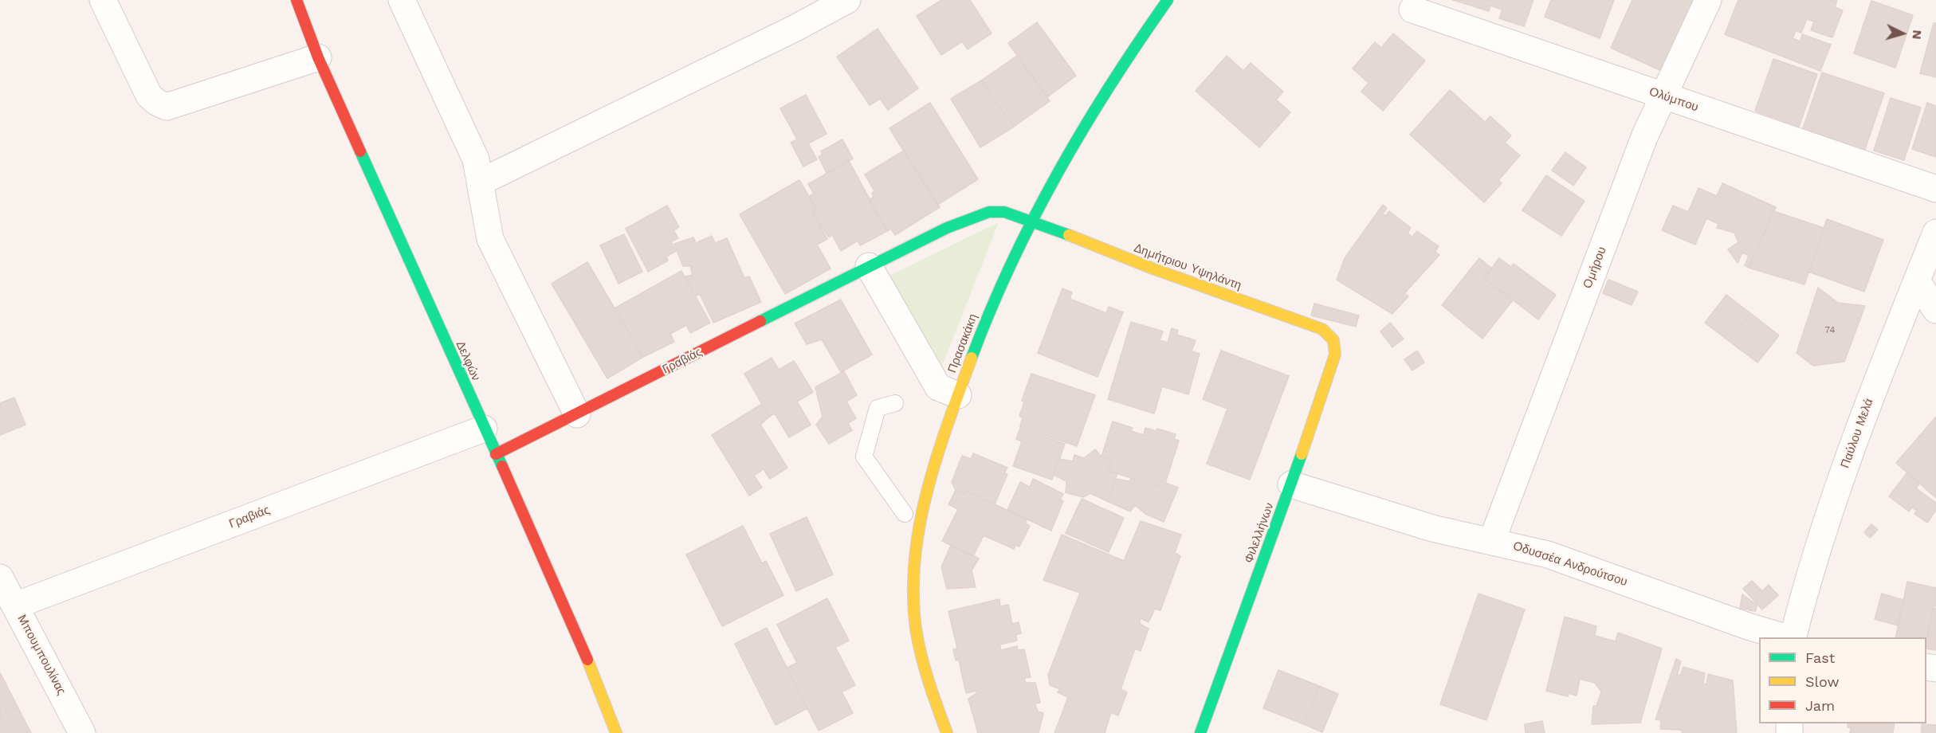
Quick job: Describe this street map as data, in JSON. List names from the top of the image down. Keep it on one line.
{"streets":{"street":["Ολύμπου","Δημήτριου Υψηλάντη","Ομήρου","Πρασακάκη","Δελφών","Γραβιάς","Παύλου Μελά","Φιλελλήνων","Οδυσσέα Ανδρούτσου","Μπουμπουλίνας"]},"crossings":[["Ολύμπου","Ομήρου"],["Δημήτριου Υψηλάντη","Πρασακάκη"],["Δημήτριου Υψηλάντη","Γραβιάς"],["Δημήτριου Υψηλάντη","Φιλελλήνων"],["Ομήρου","Οδυσσέα Ανδρούτσου"],["Πρασακάκη","Γραβιάς"],["Δελφών","Γραβιάς"],["Γραβιάς","Μπουμπουλίνας"],["Φιλελλήνων","Οδυσσέα Ανδρούτσου"]],"house_numbers":["74"],"legend":["Fast","Slow","Jam"],"north":"right"}
